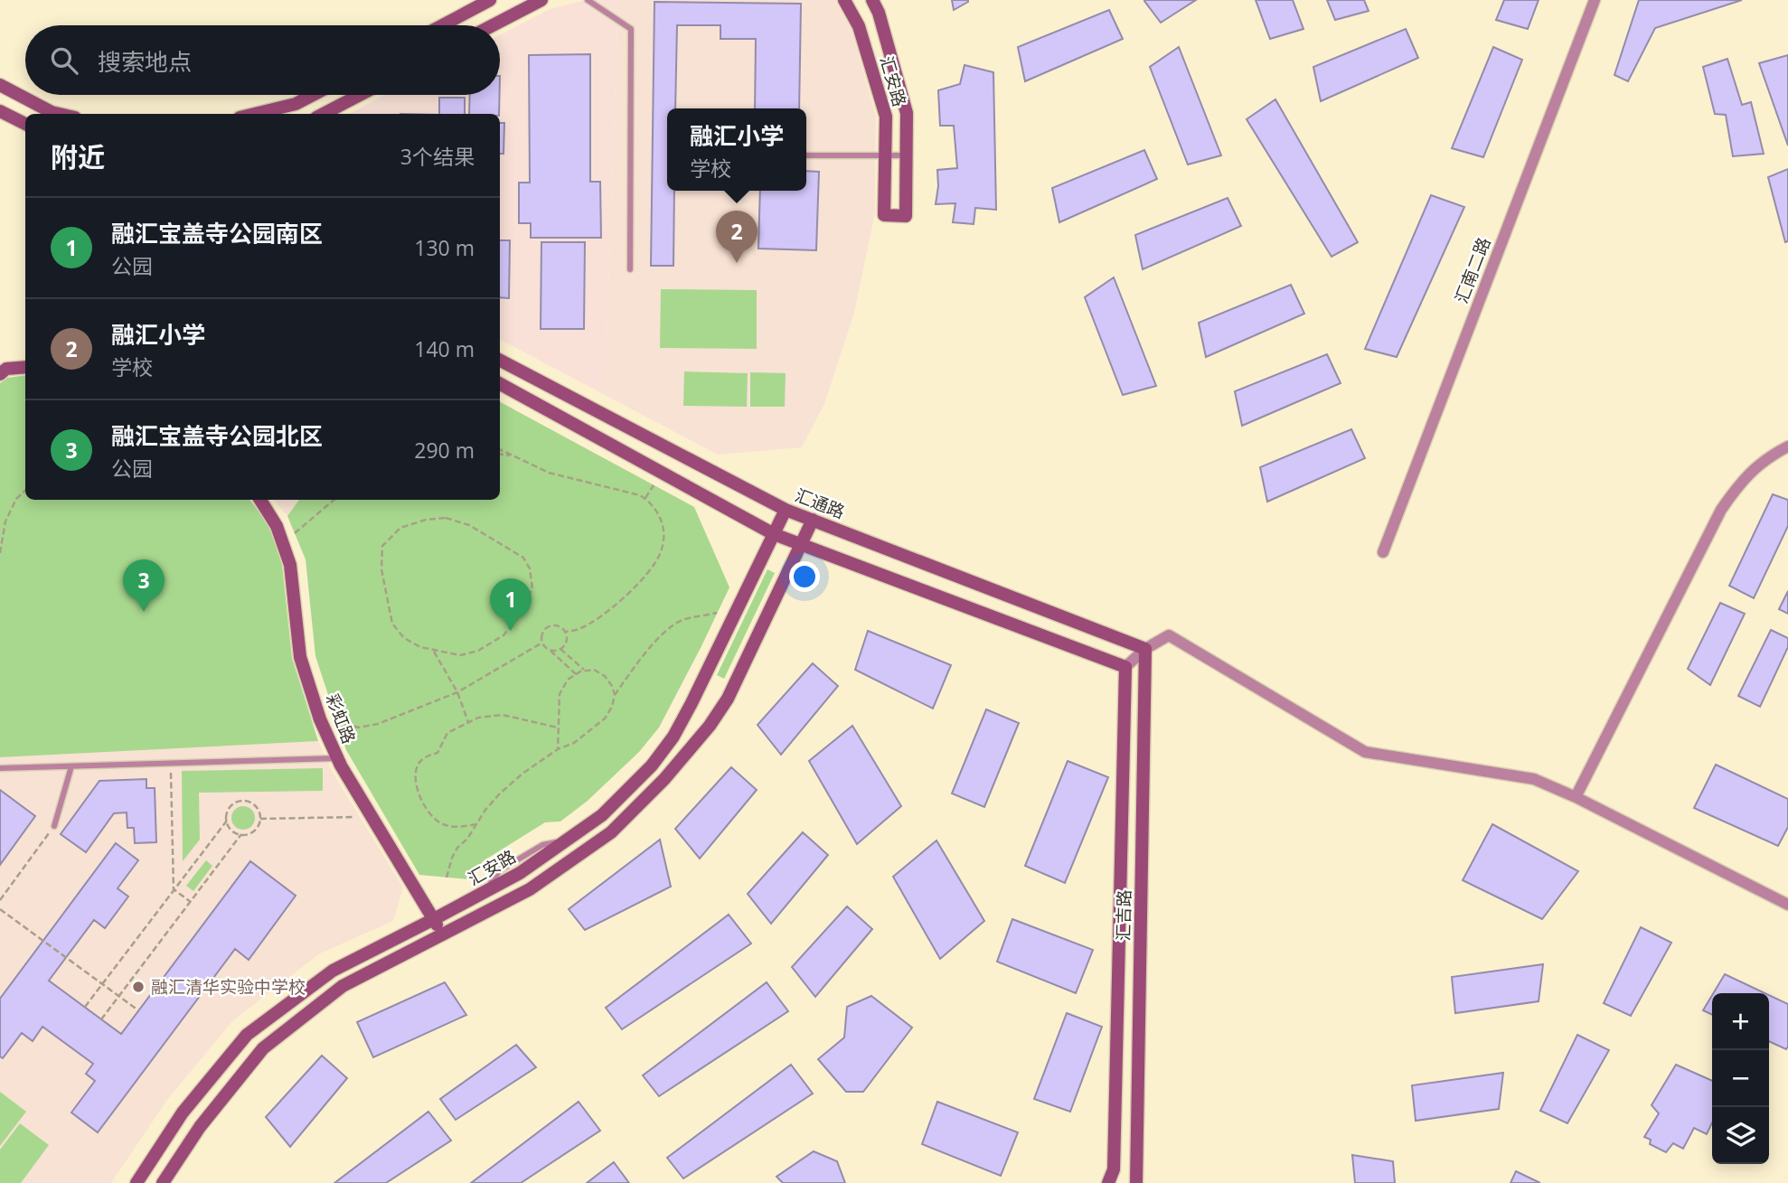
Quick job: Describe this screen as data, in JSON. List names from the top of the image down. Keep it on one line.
{"streets":{"street":["汇安路","汇南二路","汇通路","彩虹路","汇吉路"]},"crossings":[["汇安路","汇通路"],["汇安路","彩虹路"],["汇通路","汇吉路"]],"places":["融汇清华实验中学校"],"page":{"search":"搜索地点","popup":["融汇小学","学校"],"heading":["附近","3个结果"],"list":[{"mark":"1","name":"融汇宝盖寺公园南区","note":"公园","value":"130 m"},{"mark":"2","name":"融汇小学","note":"学校","value":"140 m"},{"mark":"3","name":"融汇宝盖寺公园北区","note":"公园","value":"290 m"}],"pins":["2","3","1"],"map_buttons":["+","−"]}}
